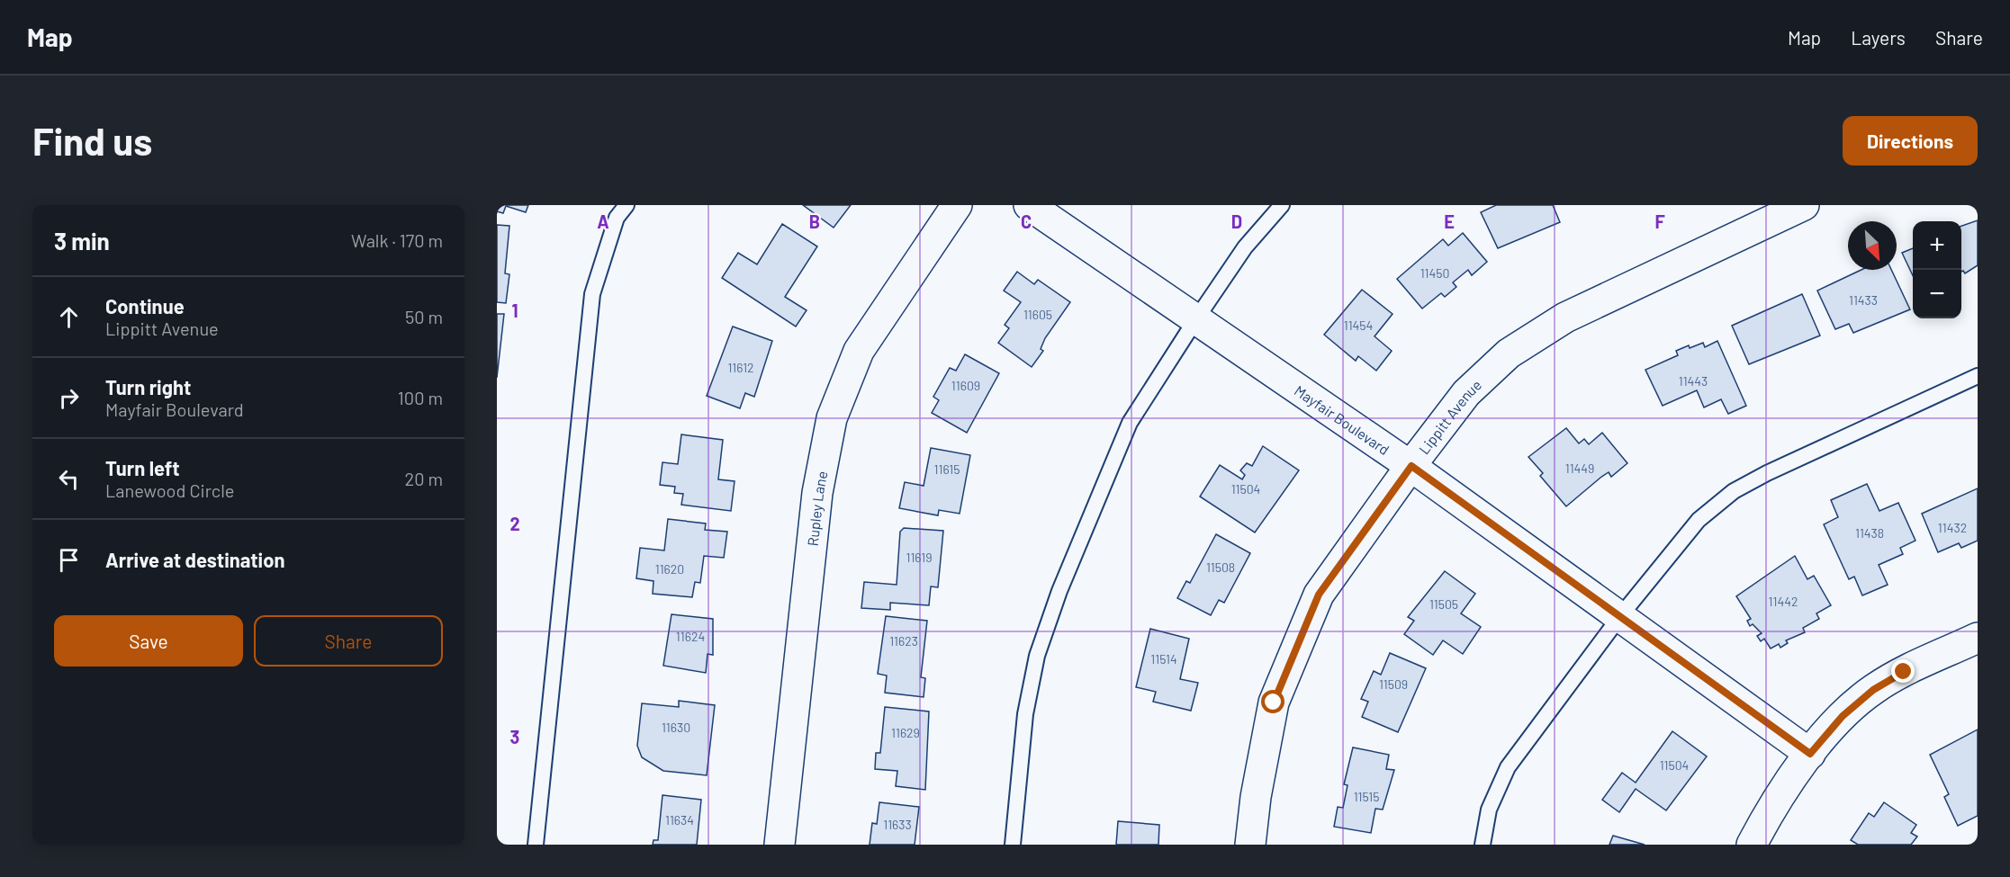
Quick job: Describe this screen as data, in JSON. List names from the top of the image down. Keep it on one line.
{"streets":{"street":["Lippitt Avenue","Mayfair Boulevard","Rupley Lane"]},"crossings":[["Lippitt Avenue","Mayfair Boulevard"]],"house_numbers":["11450","11433","11605","11454","11612","11443","11609","11449","11615","11504","11432","11438","11619","11508","11620","11442","11505","11624","11623","11514","11509","11630","11629","11504","11515","11634","11633"],"north":"bottom right","page":{"header":"Map","nav":["Map","Layers","Share"],"buttons":["Directions",["Save","Share"]],"title":"Find us","heading":["3 min","Walk · 170 m"],"map_buttons":["+","−"],"list":[["Continue","Lippitt Avenue","50 m"],["Turn right","Mayfair Boulevard","100 m"],["Turn left","Lanewood Circle","20 m"],"Arrive at destination"]},"grid":{"columns":["A","B","C","D","E","F"],"rows":["1","2","3"]}}
